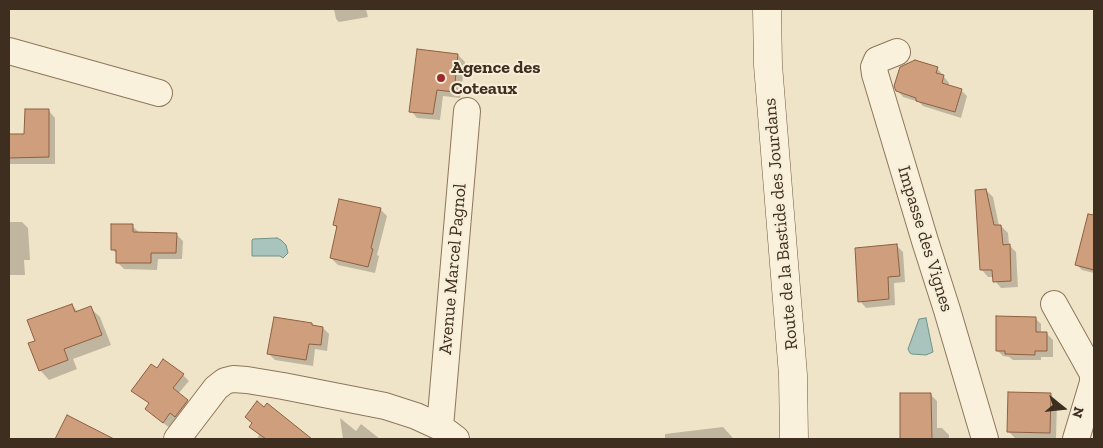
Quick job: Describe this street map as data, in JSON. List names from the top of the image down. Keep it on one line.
{"streets":{"main road":["Route de la Bastide des Jourdans"],"street":["Impasse des Vignes","Avenue Marcel Pagnol"]},"places":["Agence des Coteaux"],"north":"right"}
